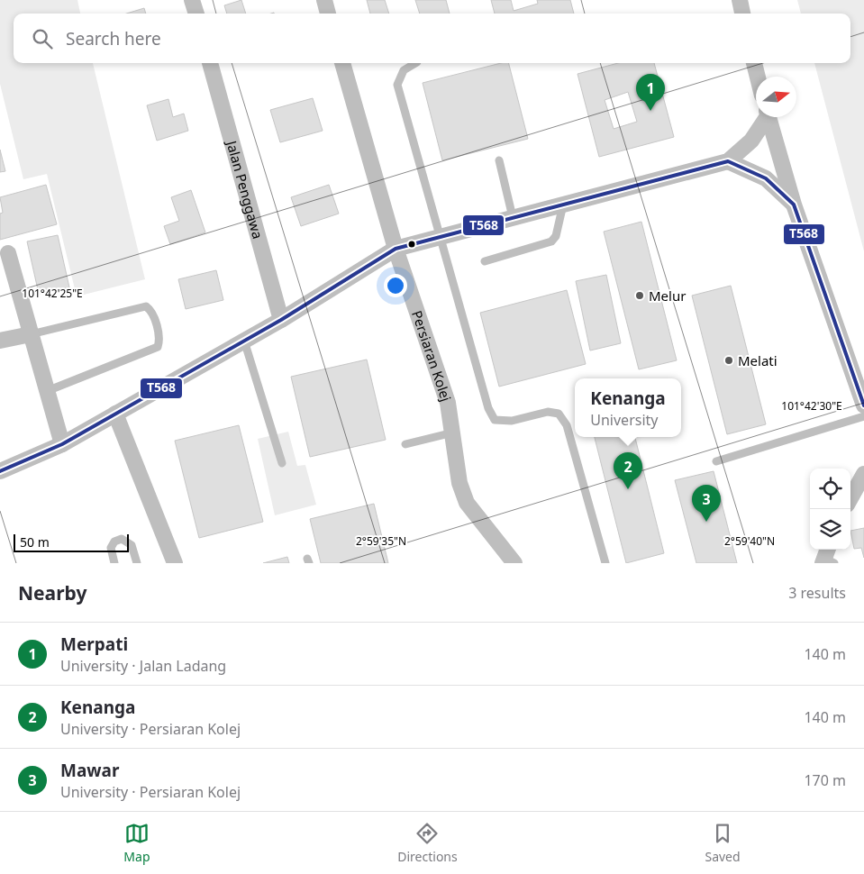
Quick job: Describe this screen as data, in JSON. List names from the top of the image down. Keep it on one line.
{"streets":{"street":["Jalan Penggawa","Persiaran Kolej"]},"places":["Melur","Melati"],"lines":["transit line T568"],"scale_bar":"50 m","north":"right","page":{"search":"Search here","pins":["1","2","3"],"popup":["Kenanga","University"],"scale":"50 m","heading":["Nearby","3 results"],"list":[{"mark":"1","name":"Merpati","note":"University · Jalan Ladang","value":"140 m"},{"mark":"2","name":"Kenanga","note":"University · Persiaran Kolej","value":"140 m"},{"mark":"3","name":"Mawar","note":"University · Persiaran Kolej","value":"170 m"}],"nav":["Map","Directions","Saved"]},"coordinates":["101°42'25\"E","101°42'30\"E","2°59'35\"N","2°59'40\"N"]}
